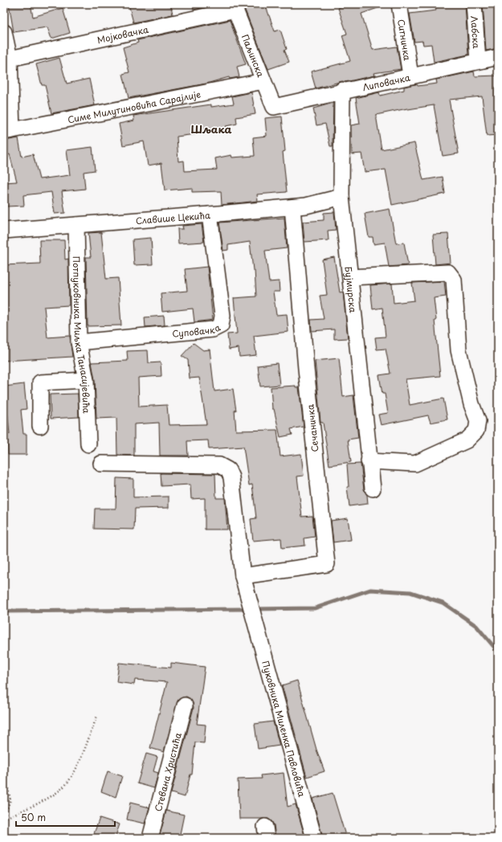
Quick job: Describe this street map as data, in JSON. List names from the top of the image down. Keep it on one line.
{"streets":{"street":["Лабска","Мојковачка","Ситничка","Паљинска","Липовачка","Симе Милутиновића Сарајлије","Славише Цекића","Бујмирска","Суповачка","Потпуковника Миљка Танасијевића","Сечаничка","Пуковника Миленка Павловића","Стевана Христића"]},"crossings":[["Лабска","Липовачка"],["Мојковачка","Паљинска"],["Ситничка","Липовачка"],["Паљинска","Липовачка"],["Паљинска","Симе Милутиновића Сарајлије"],["Липовачка","Бујмирска"],["Славише Цекића","Бујмирска"],["Славише Цекића","Суповачка"],["Славише Цекића","Потпуковника Миљка Танасијевића"],["Славише Цекића","Сечаничка"],["Суповачка","Потпуковника Миљка Танасијевића"],["Сечаничка","Пуковника Миленка Павловића"]],"districts":["Шљака"],"scale_bar":"50 m"}
